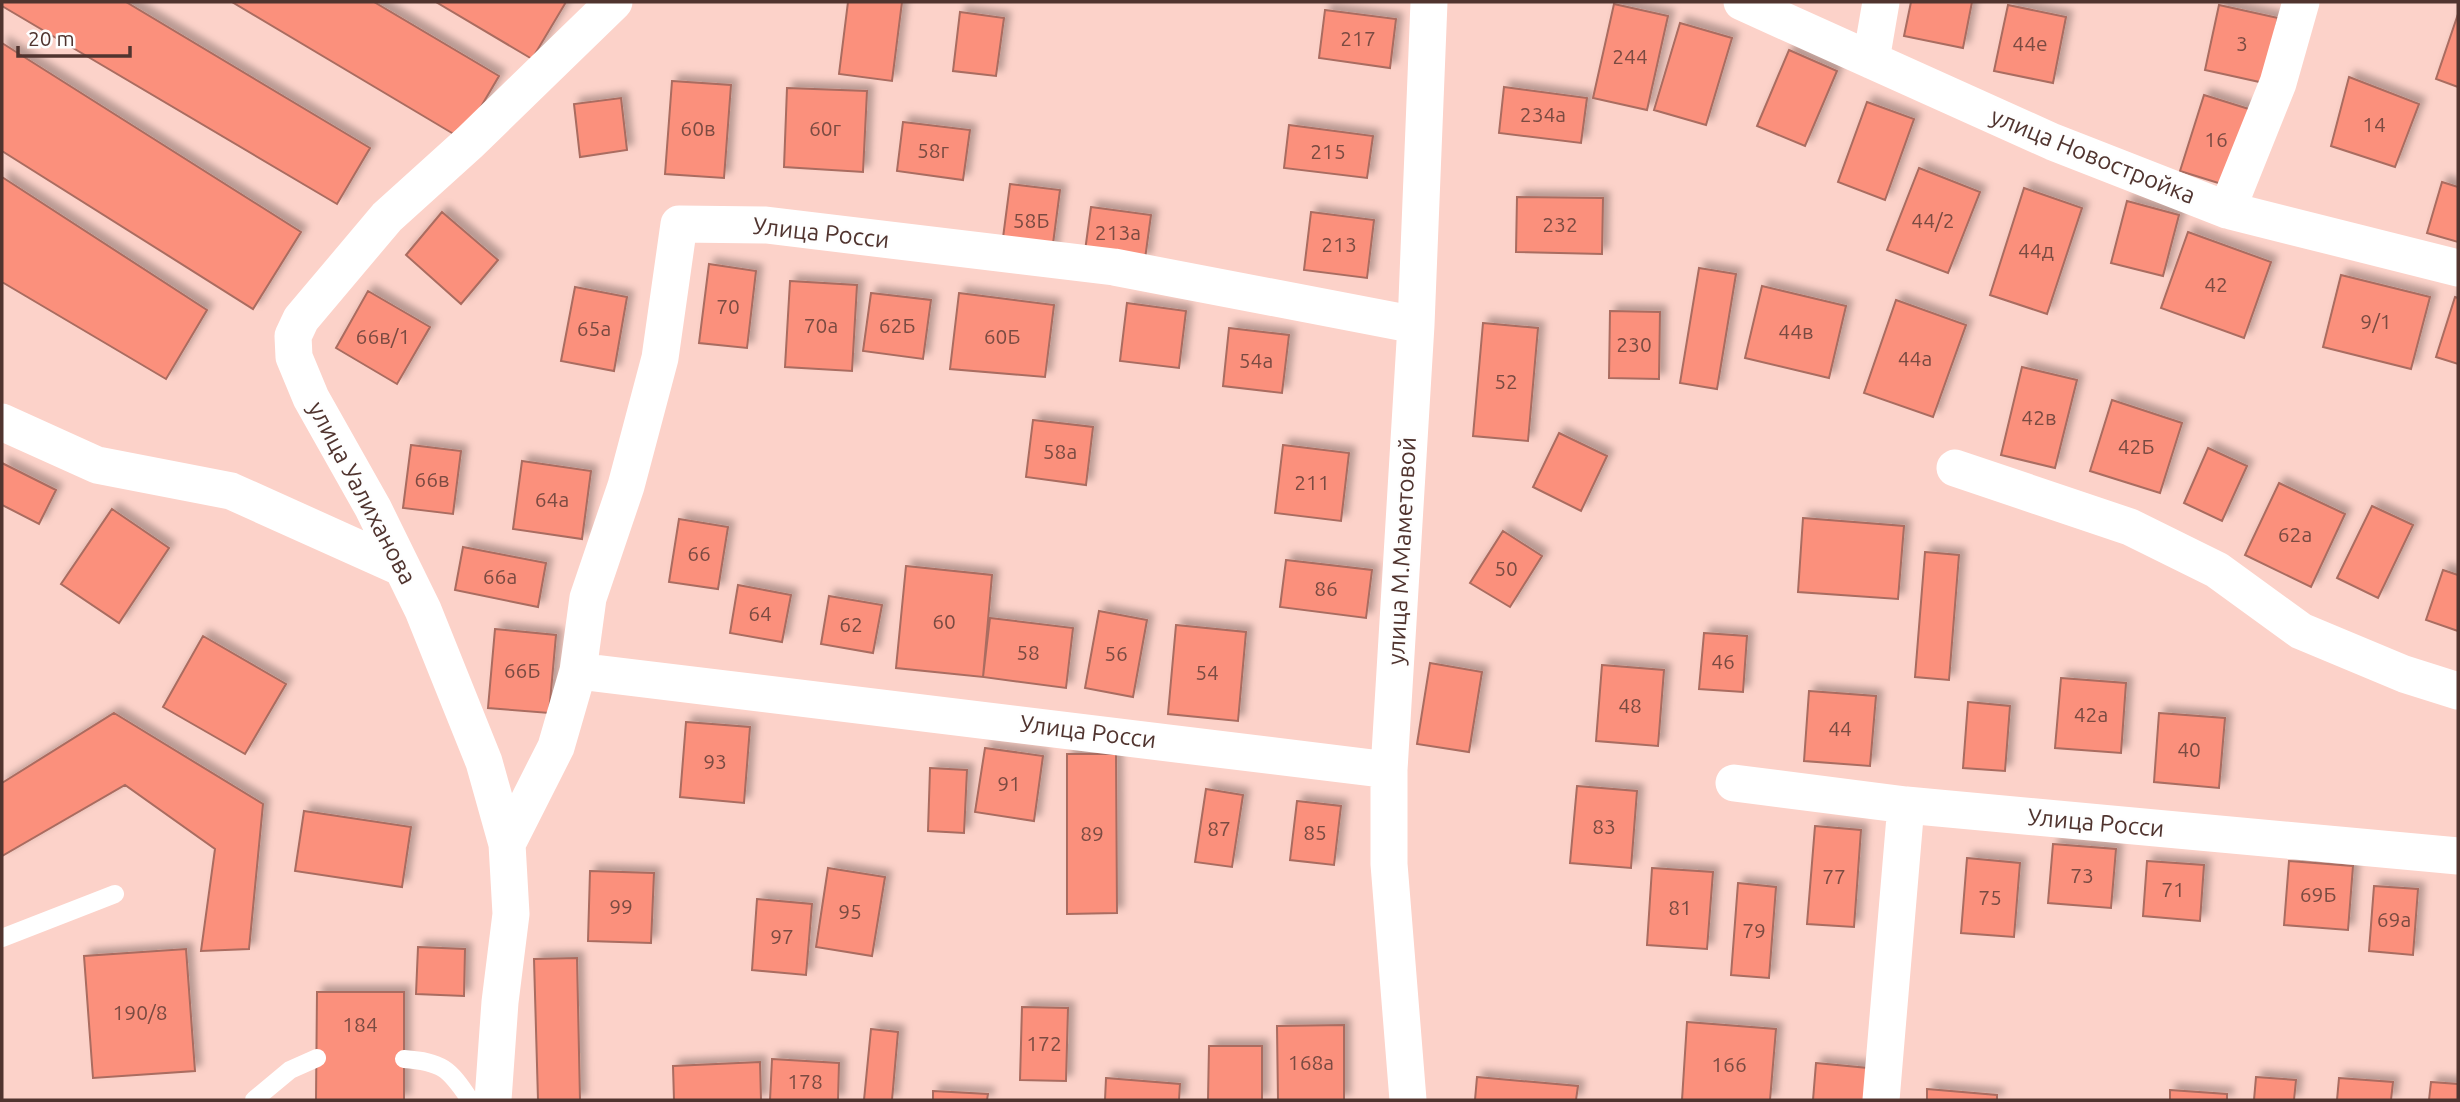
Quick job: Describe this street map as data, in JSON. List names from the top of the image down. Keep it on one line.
{"streets":{"street":["улица Новостройка","Улица Росси","улица Уалиханова","улица М.Маметовой"]},"crossings":[["Улица Росси","улица Уалиханова"],["Улица Росси","улица М.Маметовой"]],"house_numbers":["217","44е","3","244","234а","14","60в","60г","16","58г","215","58Б","44/2","232","213а","213","44д","42","70","9/1","70а","62Б","65а","44в","66в/1","60Б","230","44а","54а","52","42в","42Б","58а","66в","211","64а","62а","66","50","66а","86","64","60","62","58","56","46","66Б","54","48","42а","44","40","93","91","83","87","85","89","73","77","71","69Б","75","99","81","95","69а","79","97","190/8","184","172","168а","166","178"],"scale_bar":"20 m"}
